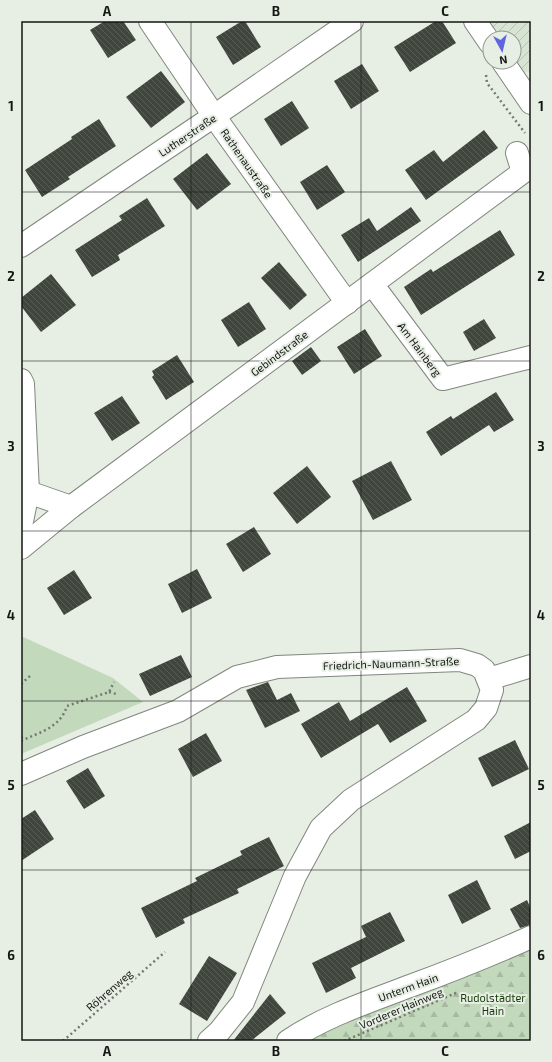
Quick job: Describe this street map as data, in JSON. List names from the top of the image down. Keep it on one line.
{"streets":{"street":["Lutherstraße","Rathenaustraße","Am Hainberg","Gebindstraße","Friedrich-Naumann-Straße","Unterm Hain"],"path":["Röhrenweg","Vorderer Hainweg"]},"crossings":[["Lutherstraße","Rathenaustraße"],["Rathenaustraße","Gebindstraße"],["Am Hainberg","Gebindstraße"]],"parks":["Rudolstädter Hain"],"north":"bottom","grid":{"columns":["A","B","C"],"rows":["1","2","3","4","5","6"]}}
